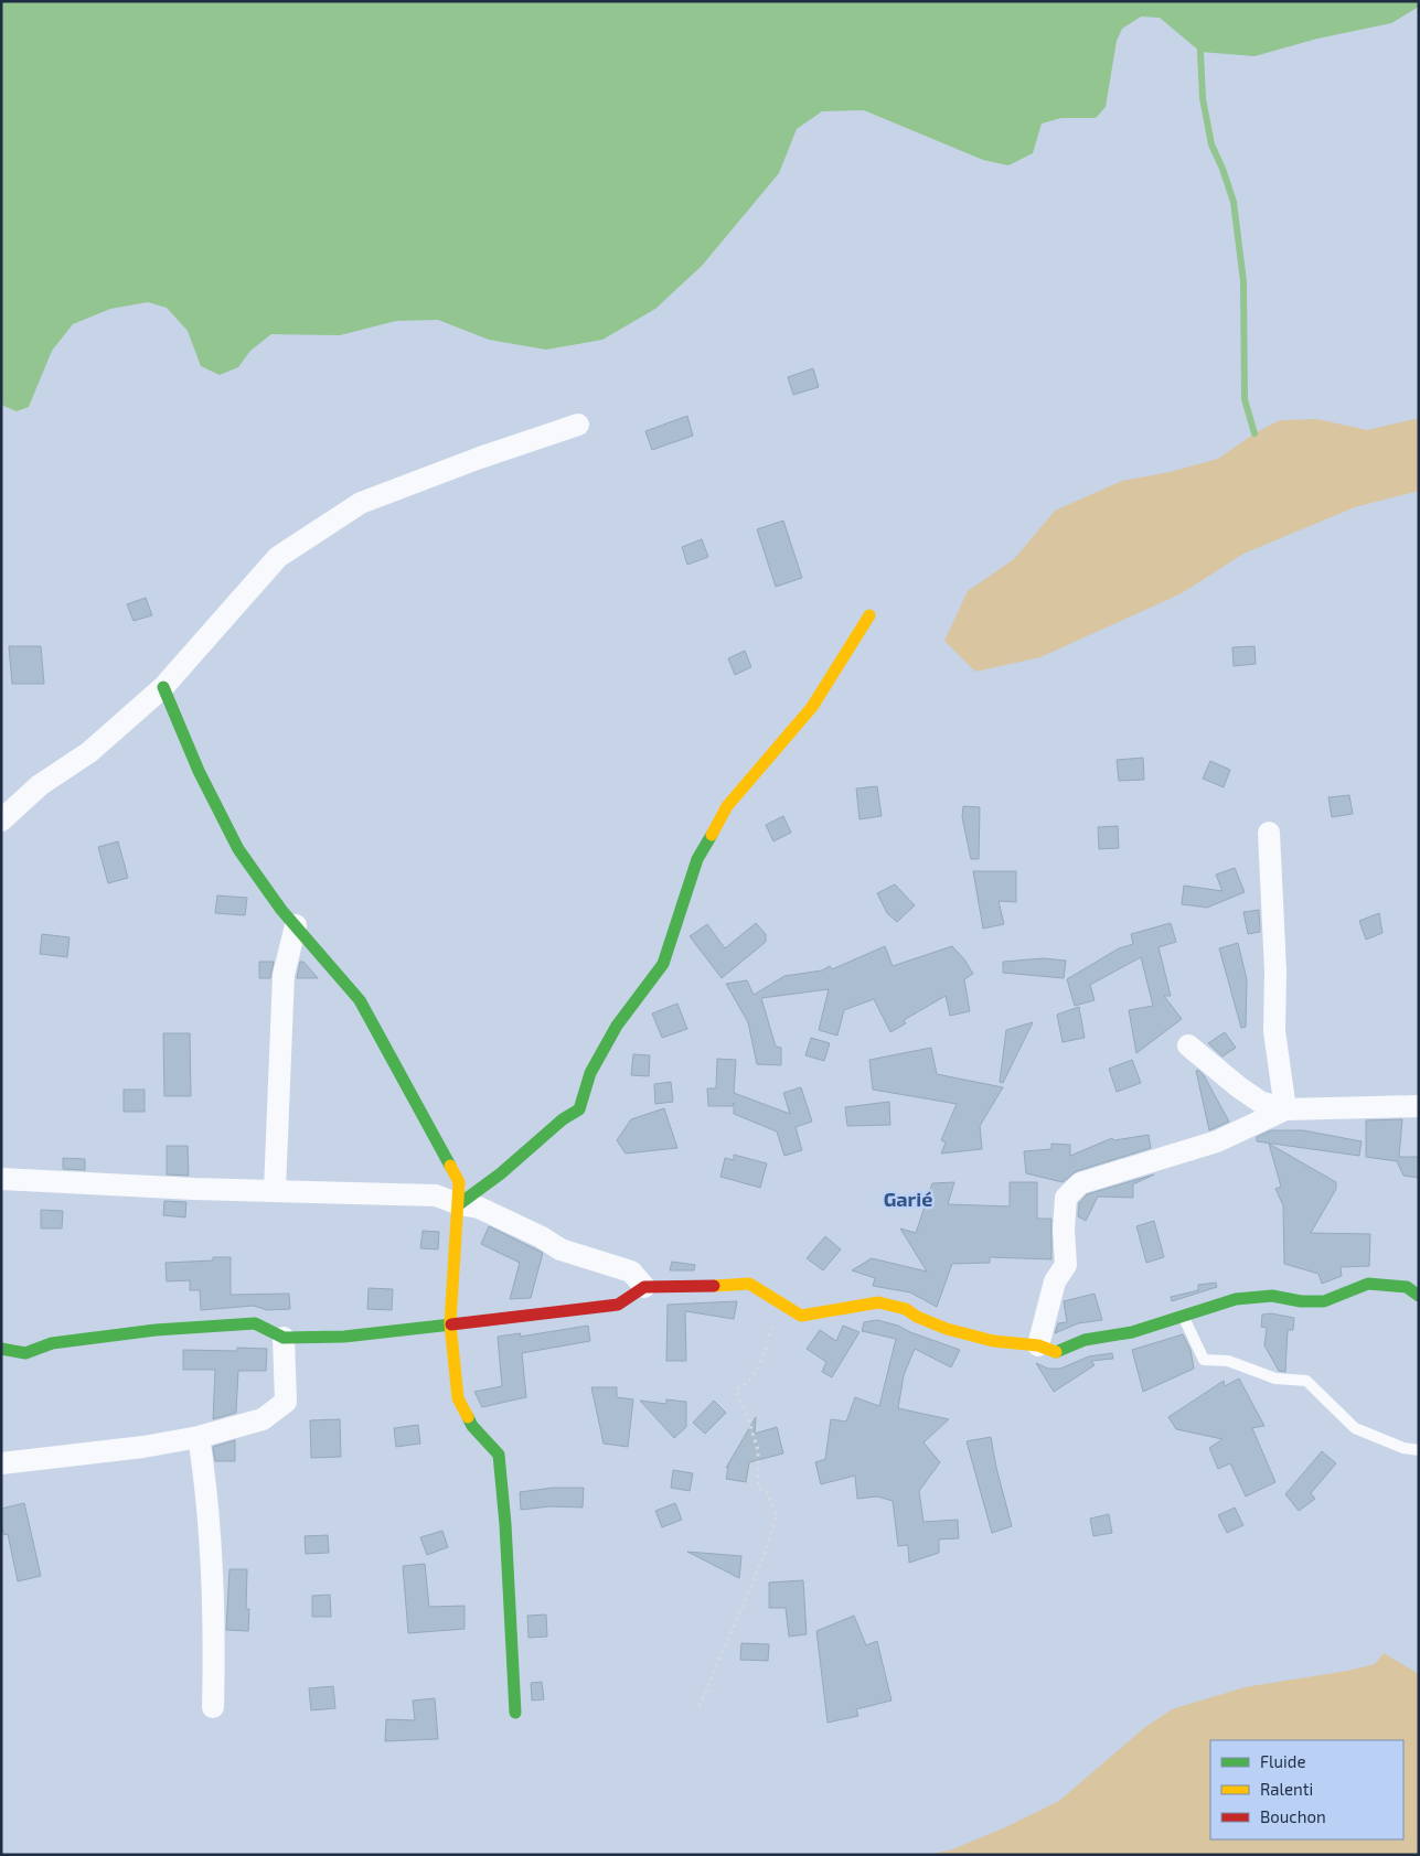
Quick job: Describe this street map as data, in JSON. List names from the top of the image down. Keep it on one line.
{"districts":["Garié"],"legend":["Fluide","Ralenti","Bouchon"]}
